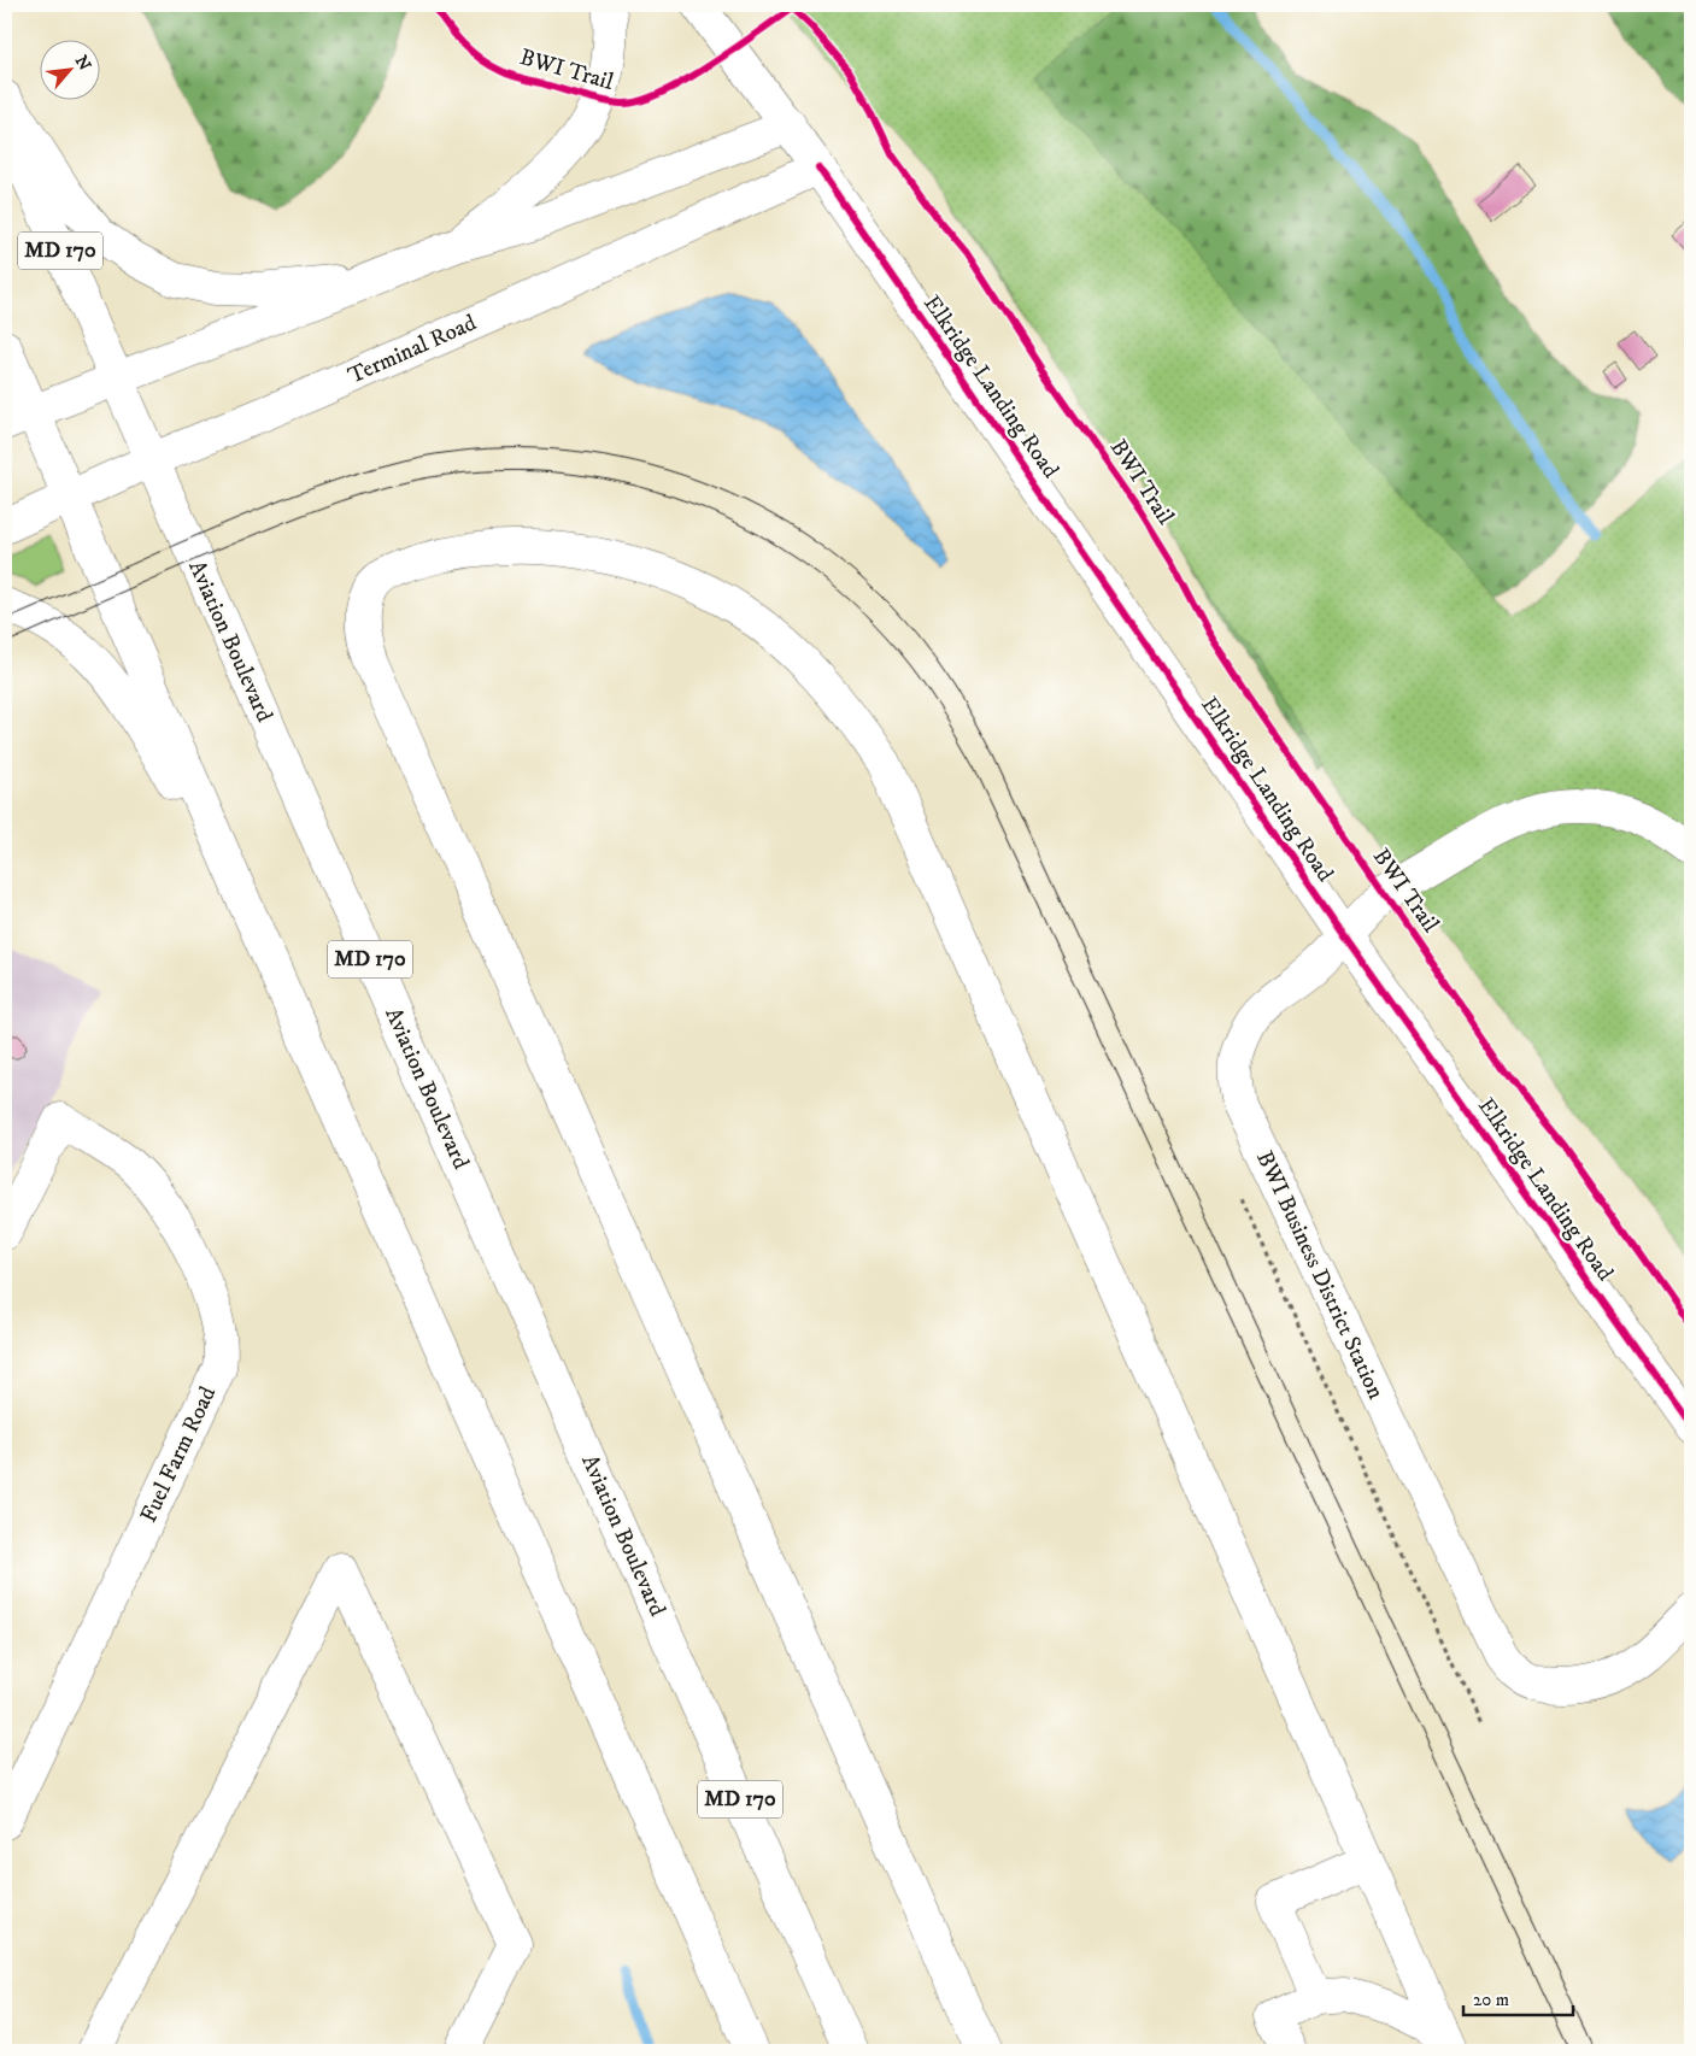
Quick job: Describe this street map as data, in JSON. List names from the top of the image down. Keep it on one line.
{"streets":{"main road":["MD 170","Terminal Road","Elkridge Landing Road","Aviation Boulevard","BWI Business District Station","Fuel Farm Road"],"cycle path":["BWI Trail"]},"crossings":[["Terminal Road","Elkridge Landing Road"],["Terminal Road","Aviation Boulevard"],["Elkridge Landing Road","BWI Business District Station"]],"scale_bar":"20 m","north":"top right"}
